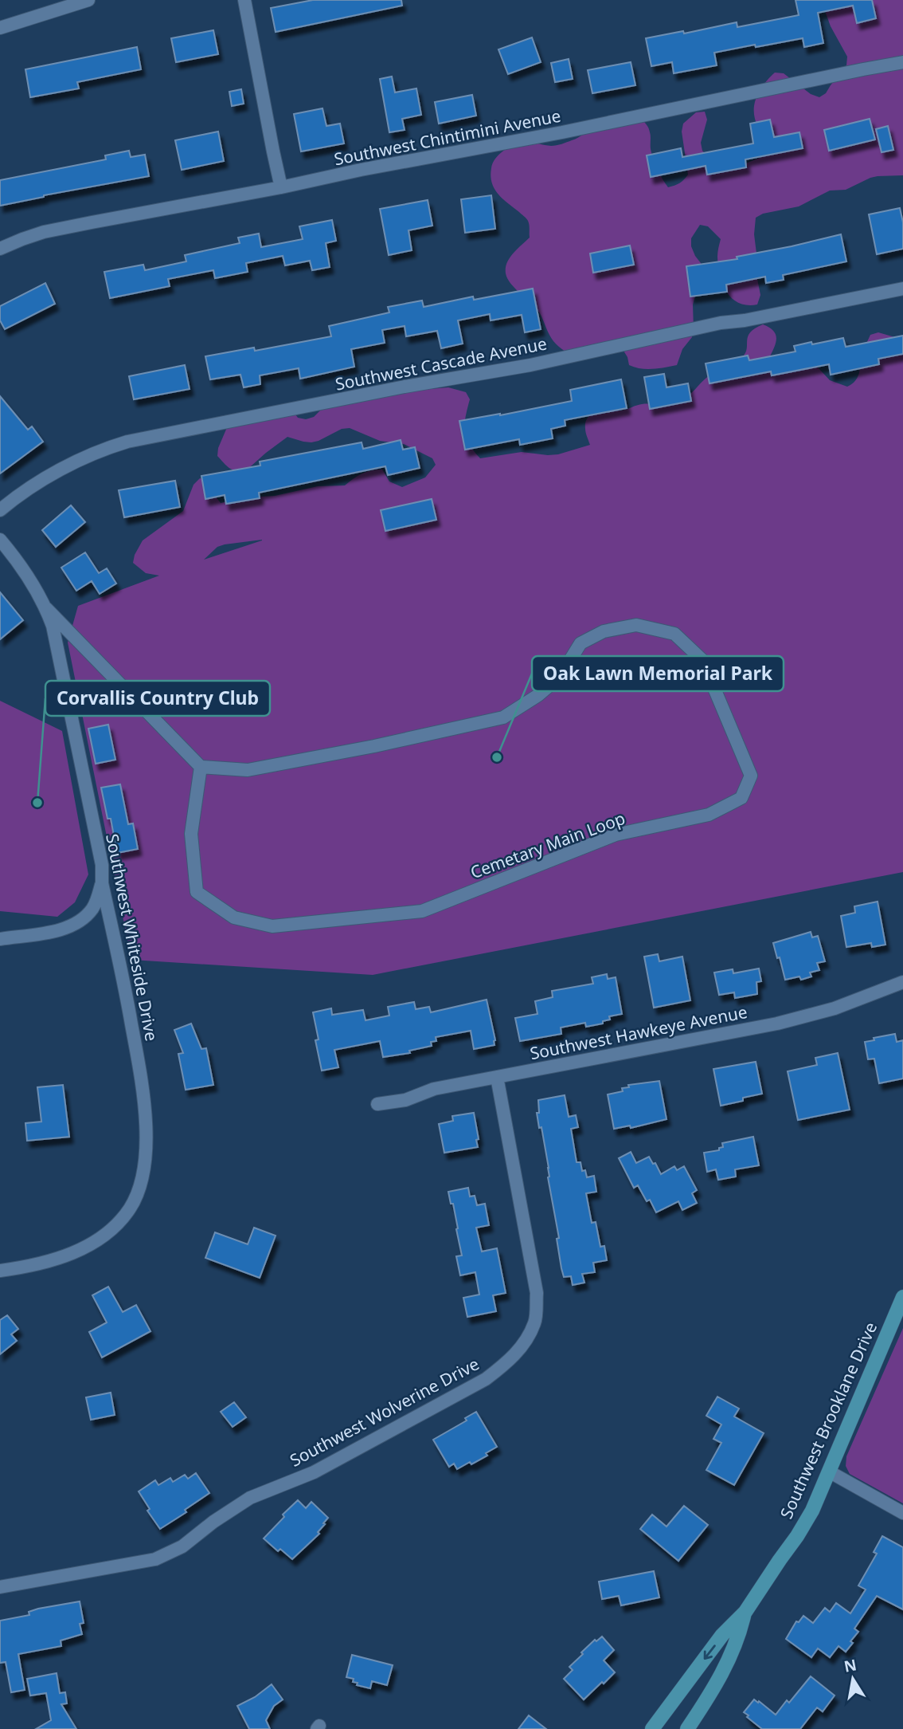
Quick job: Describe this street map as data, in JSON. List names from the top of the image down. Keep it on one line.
{"streets":{"street":["Southwest Chintimini Avenue","Southwest Cascade Avenue","Cemetary Main Loop","Southwest Whiteside Drive","Southwest Hawkeye Avenue","Southwest Wolverine Drive","Southwest Brooklane Drive"]},"crossings":[["Southwest Hawkeye Avenue","Southwest Wolverine Drive"]],"places":["Oak Lawn Memorial Park","Corvallis Country Club"],"north":"top"}
